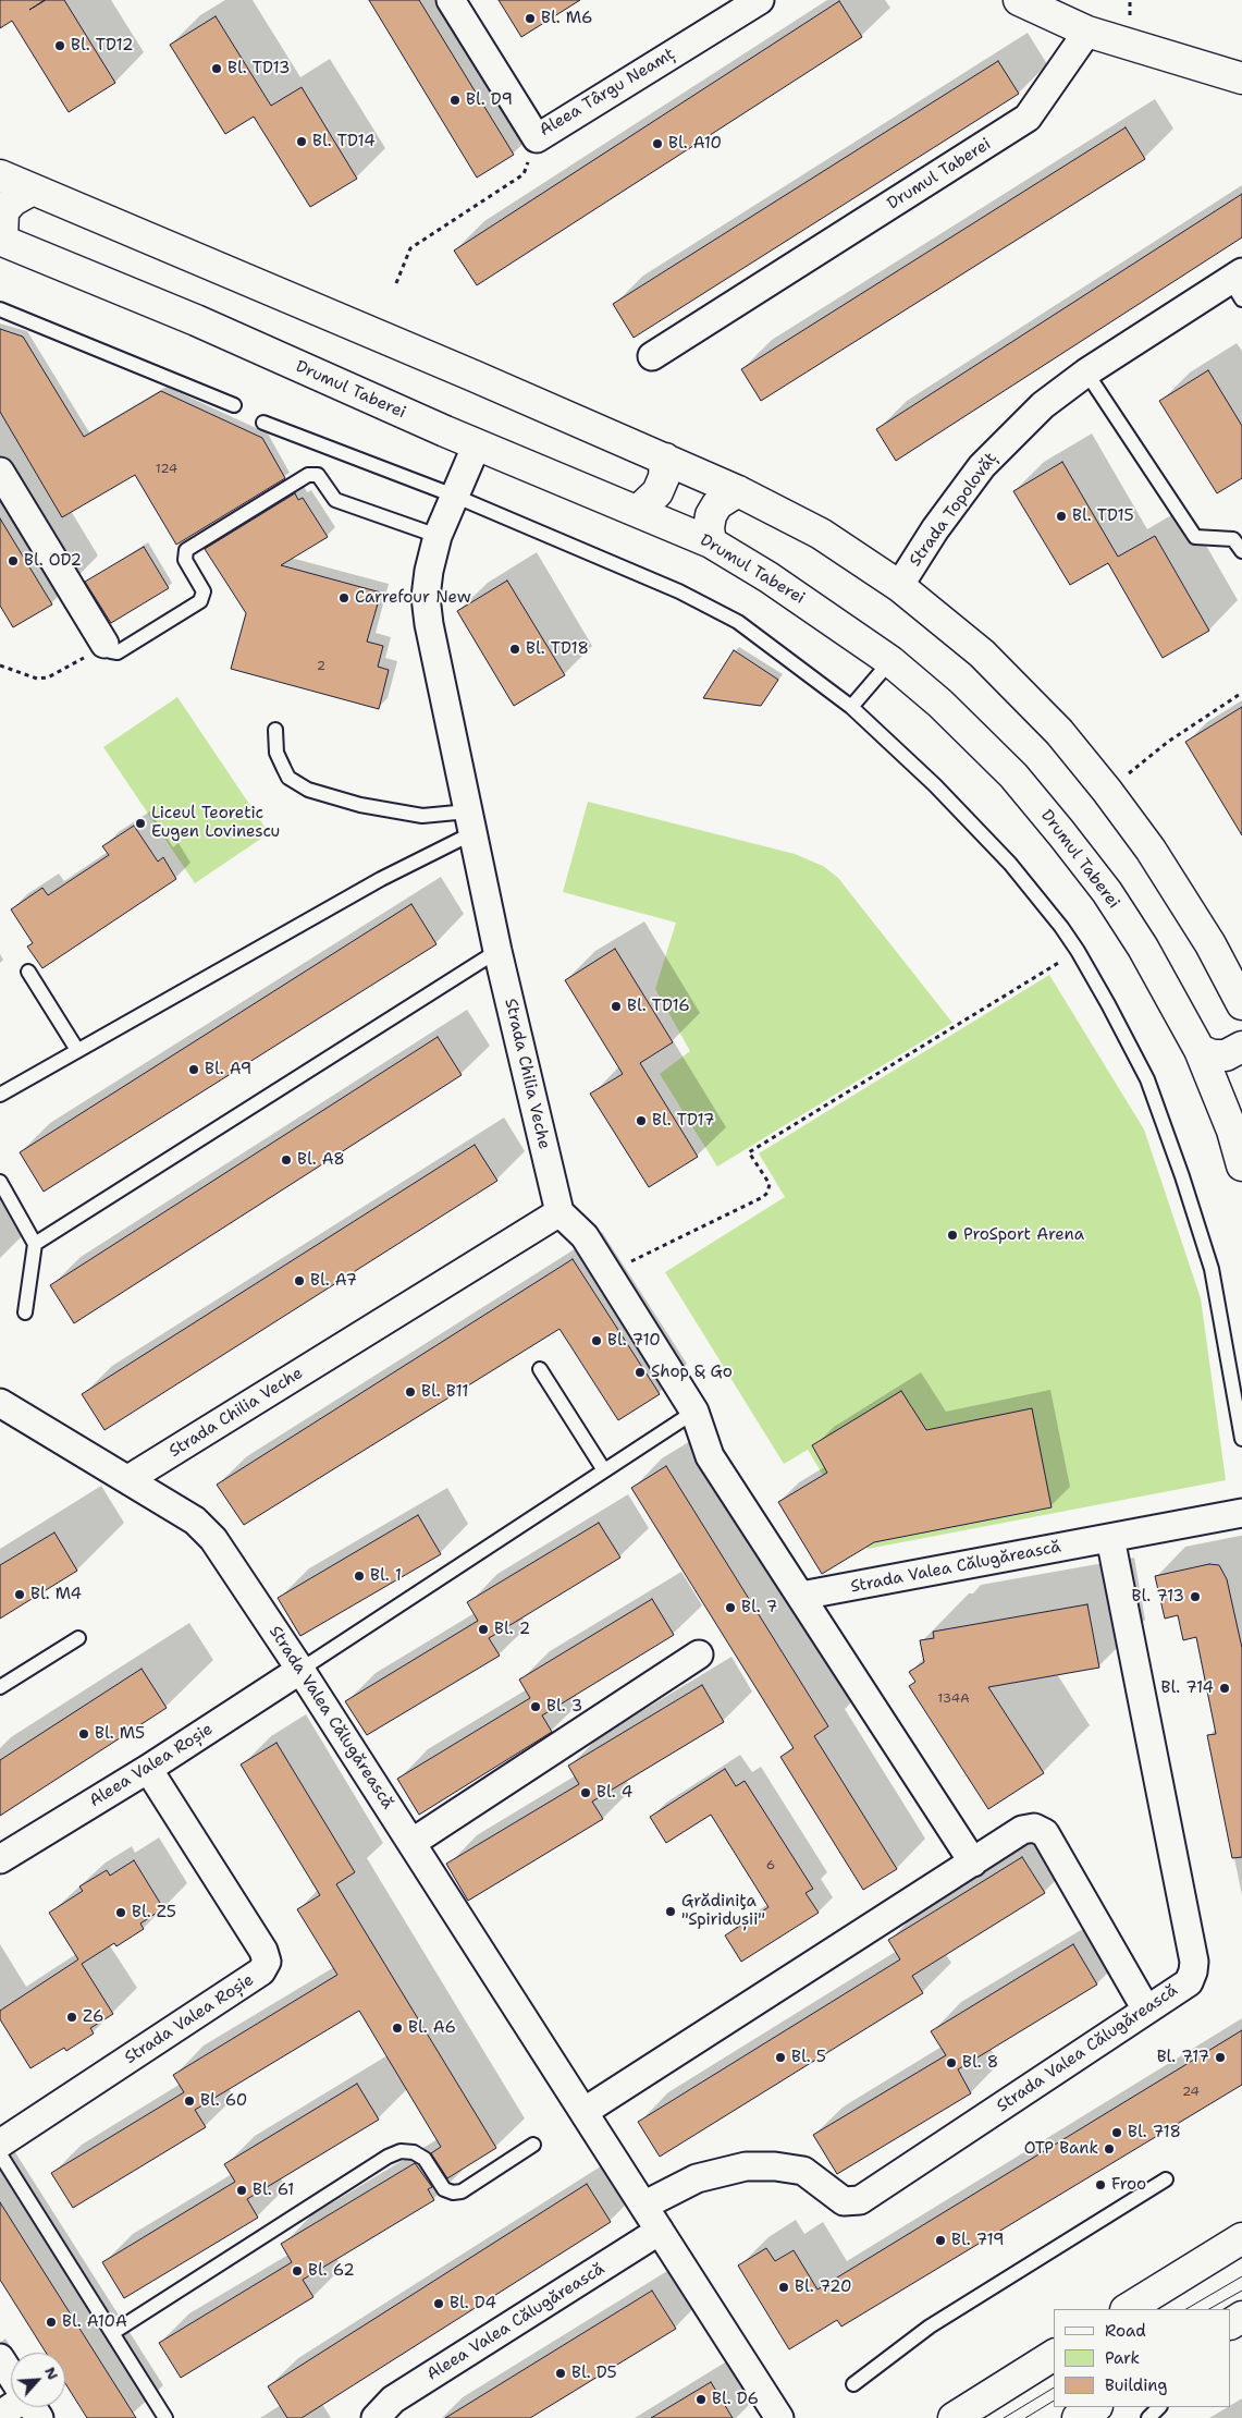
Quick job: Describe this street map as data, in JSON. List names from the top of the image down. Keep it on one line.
{"streets":{"main road":["Drumul Taberei"],"street":["Aleea Târgu Neamț","Strada Topolovăț","Strada Chilia Veche","Strada Valea Călugărească","Aleea Valea Roșie","Strada Valea Roșie","Aleea Valea Călugărească"]},"crossings":[["Drumul Taberei","Strada Chilia Veche"],["Strada Chilia Veche","Strada Valea Călugărească"],["Strada Valea Călugărească","Aleea Valea Roșie"],["Strada Valea Călugărească","Aleea Valea Călugărească"],["Aleea Valea Roșie","Strada Valea Roșie"]],"places":["Bl. M6","Bl. TD12","Bl. TD13","Bl. D9","Bl. TD14","Bl. A10","Bl. TD15","Bl. OD2","Carrefour New","Bl. TD18","Liceul Teoretic Eugen Lovinescu","Bl. TD16","Bl. A9","Bl. TD17","Bl. A8","ProSport Arena","Bl. A7","Bl. 710","Shop & Go","Bl. B11","Bl. 1","Bl. M4","Bl. 713","Bl. 7","Bl. 2","Bl. 714","Bl. 3","Bl. M5","Bl. 4","Grădiniţa \"Spiridușii\"","Bl. Z5","Z6","Bl. A6","Bl. 5","Bl. 717","Bl. 8","Bl. 60","Bl. 718","OTP Bank","Froo","Bl. 61","Bl. 719","Bl. 62","Bl. 720","Bl. D4","Bl. A10A","Bl. D5","Bl. D6"],"house_numbers":["124","2","134A","6","24"],"legend":["Road","Park","Building"],"north":"top right"}
